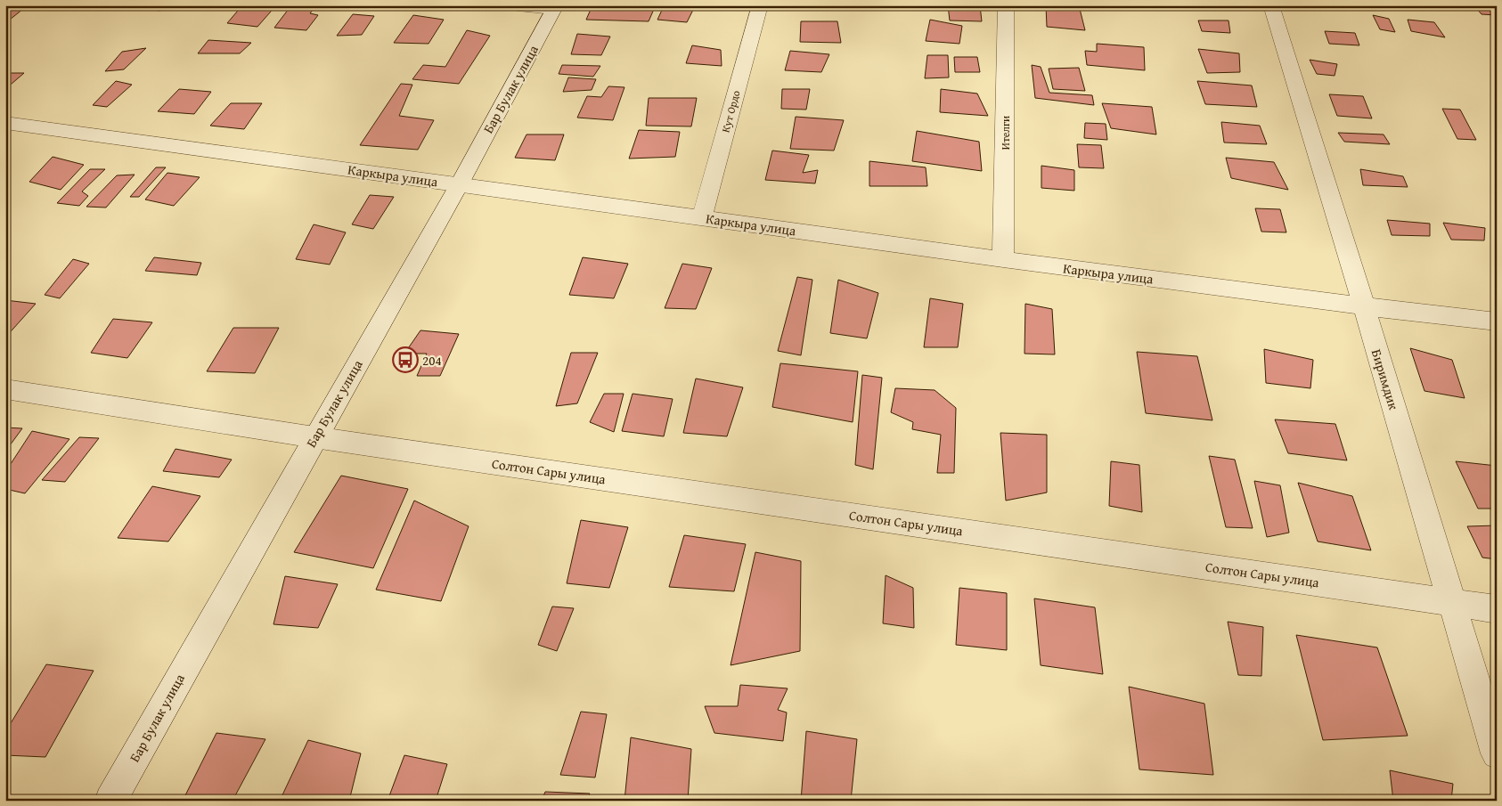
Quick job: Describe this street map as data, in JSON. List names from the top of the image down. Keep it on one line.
{"streets":{"street":["Бар Булак улица","Кут Ордо","Ителги","Каркыра улица","Биримдик","Солтон Сары улица"]},"crossings":[["Бар Булак улица","Каркыра улица"],["Бар Булак улица","Солтон Сары улица"],["Кут Ордо","Каркыра улица"],["Ителги","Каркыра улица"],["Каркыра улица","Биримдик"],["Биримдик","Солтон Сары улица"]],"places":{"bus stop":["204"]}}
